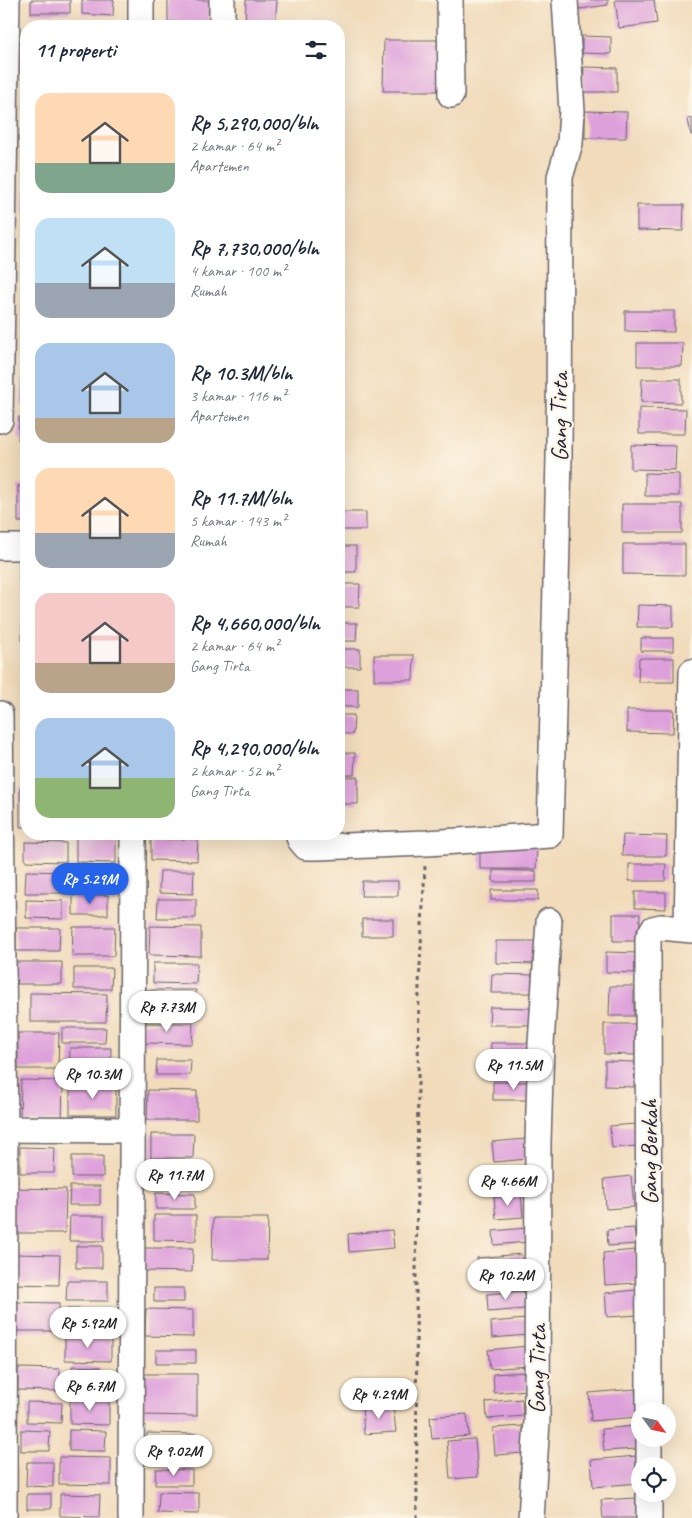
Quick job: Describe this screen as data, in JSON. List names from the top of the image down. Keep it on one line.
{"streets":{"street":["Gang Tirta","Gang Berkah"]},"north":"bottom right","page":{"heading":"11 properti","list":[{"name":"Rp 5,290,000/bln","note":"2 kamar · 64 m² · Apartemen"},{"name":"Rp 7,730,000/bln","note":"4 kamar · 100 m² · Rumah"},{"name":"Rp 10.3M/bln","note":"3 kamar · 116 m² · Apartemen"},{"name":"Rp 11.7M/bln","note":"5 kamar · 143 m² · Rumah"},{"name":"Rp 4,660,000/bln","note":"2 kamar · 64 m² · Gang Tirta"},{"name":"Rp 4,290,000/bln","note":"2 kamar · 52 m² · Gang Tirta"}],"price":["Rp 5.29M","Rp 7.73M","Rp 11.5M","Rp 10.3M","Rp 11.7M","Rp 4.66M","Rp 10.2M","Rp 5.92M","Rp 6.7M","Rp 4.29M","Rp 9.02M"]}}
